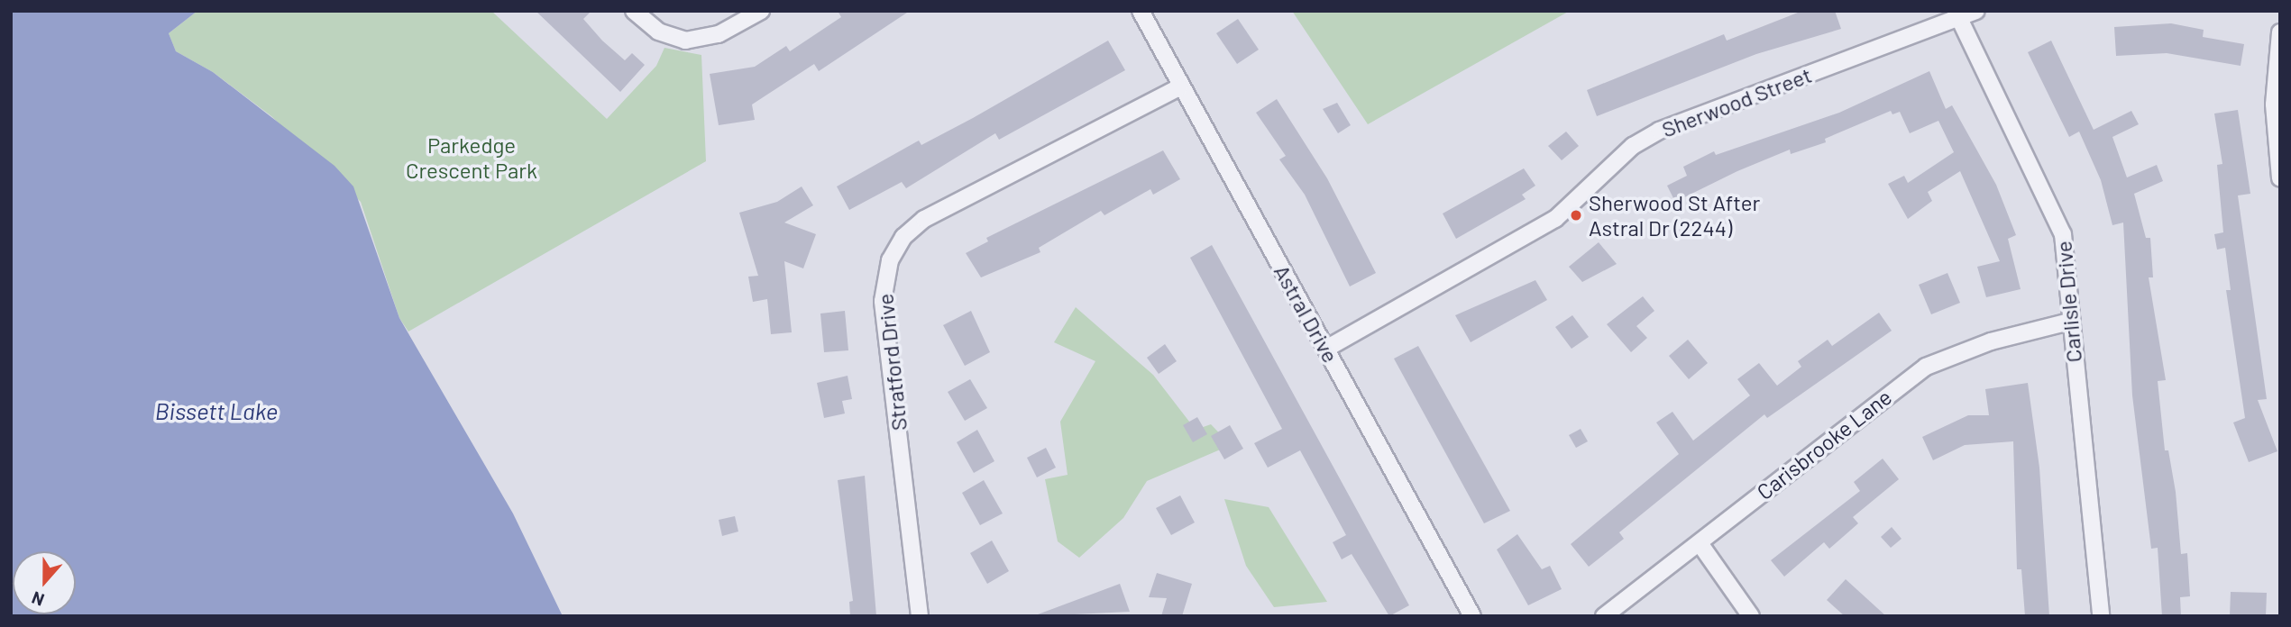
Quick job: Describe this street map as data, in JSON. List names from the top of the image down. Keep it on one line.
{"streets":{"street":["Sherwood Street","Carlisle Drive","Astral Drive","Stratford Drive","Carisbrooke Lane"]},"crossings":[["Sherwood Street","Carlisle Drive"],["Sherwood Street","Astral Drive"],["Carlisle Drive","Carisbrooke Lane"],["Astral Drive","Stratford Drive"]],"water":["Bissett Lake"],"parks":["Parkedge Crescent Park"],"places":["Sherwood St After Astral Dr (2244)"],"north":"bottom"}
